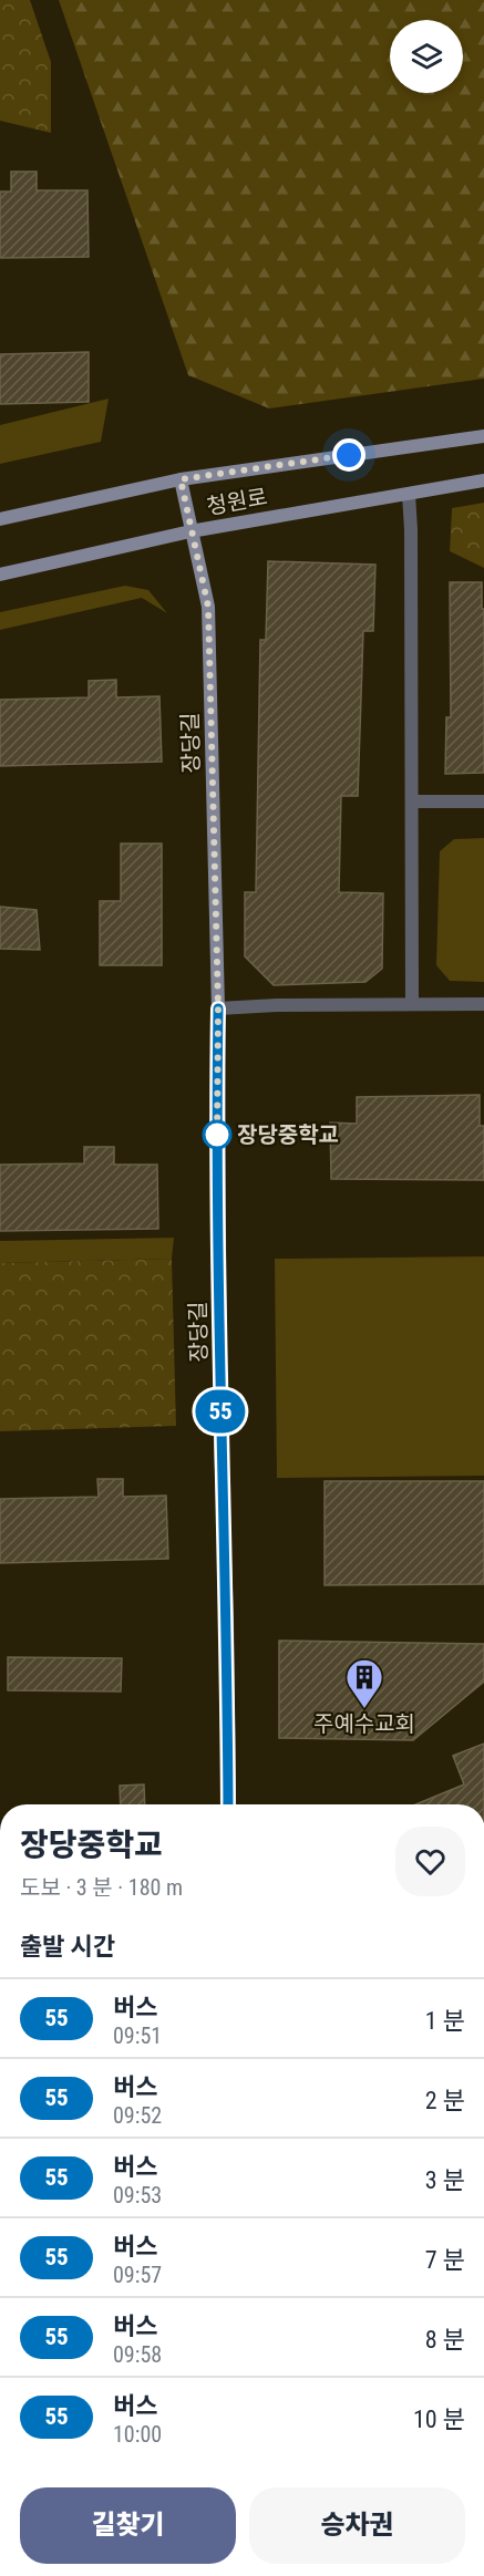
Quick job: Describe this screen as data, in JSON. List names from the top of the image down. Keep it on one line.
{"streets":{"street":["청원로","장당길"]},"crossings":[["청원로","장당길"]],"places":{"other":["장당중학교"],"building":["주예수교회"]},"lines":["bus line 55"],"page":{"on_map":"55","heading":[["장당중학교","도보 · 3 분 · 180 m"],"출발 시간"],"list":[{"mark":"55","name":"버스","note":"09:51","value":"1 분"},{"mark":"55","name":"버스","note":"09:52","value":"2 분"},{"mark":"55","name":"버스","note":"09:53","value":"3 분"},{"mark":"55","name":"버스","note":"09:57","value":"7 분"},{"mark":"55","name":"버스","note":"09:58","value":"8 분"},{"mark":"55","name":"버스","note":"10:00","value":"10 분"}],"buttons":["길찾기","승차권"]}}
